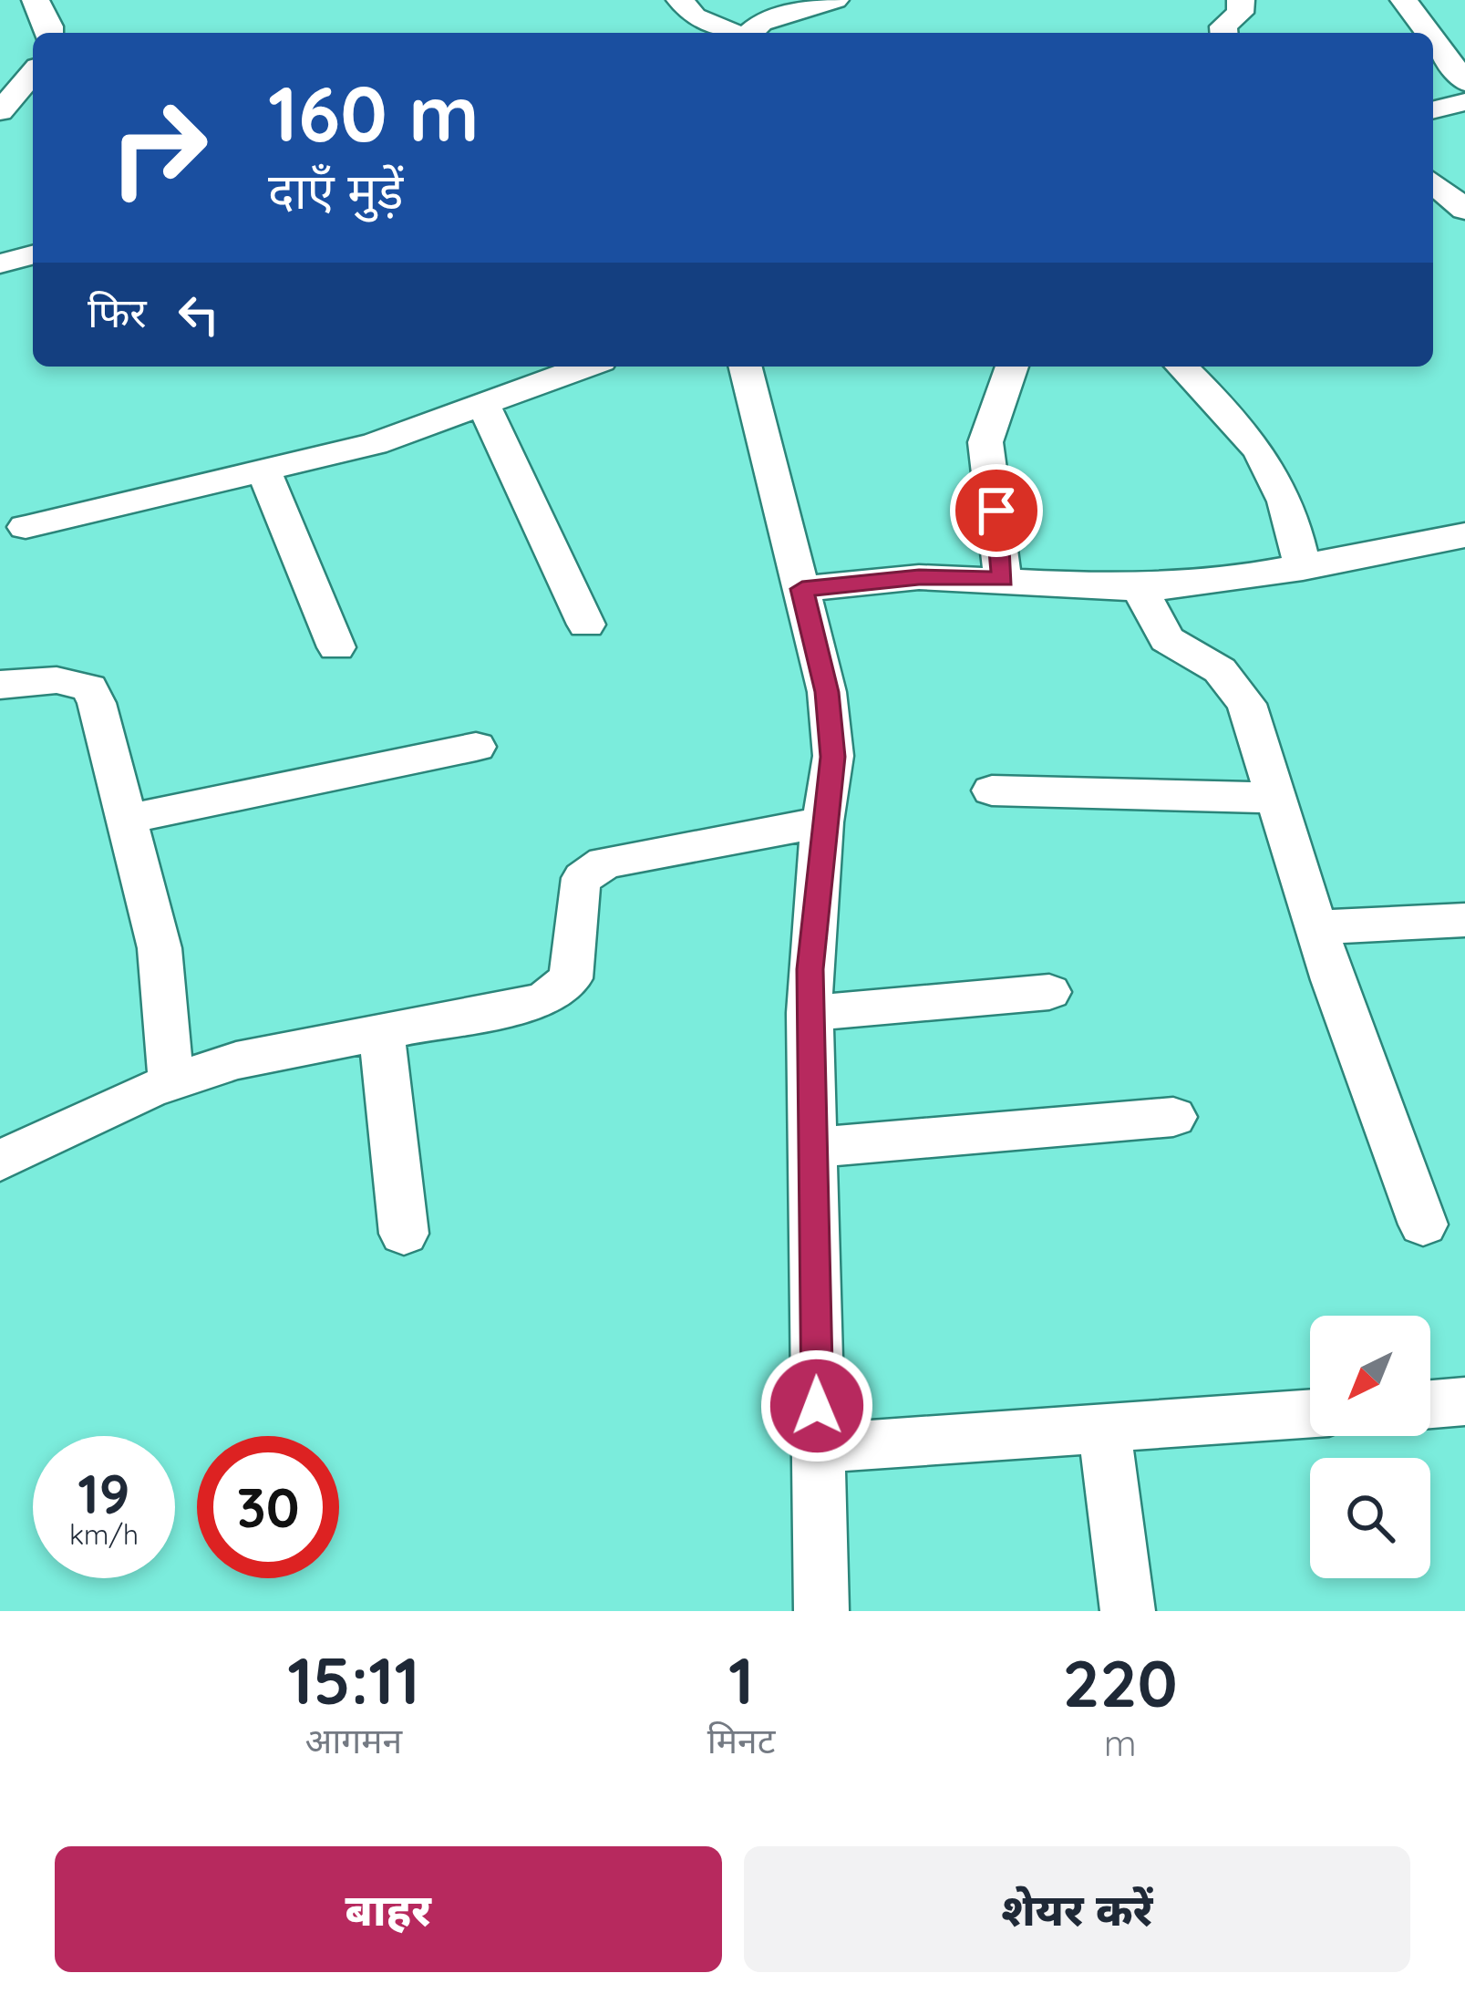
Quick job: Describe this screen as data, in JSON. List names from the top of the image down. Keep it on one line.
{"north":"bottom left","page":{"turn":["160 m","दाएँ मुड़ें"],"then":"फिर","speed":"19 km/h","limit":"30","eta":["15:11","आगमन","1","मिनट","220","m"],"buttons":["बाहर","शेयर करें"]}}
